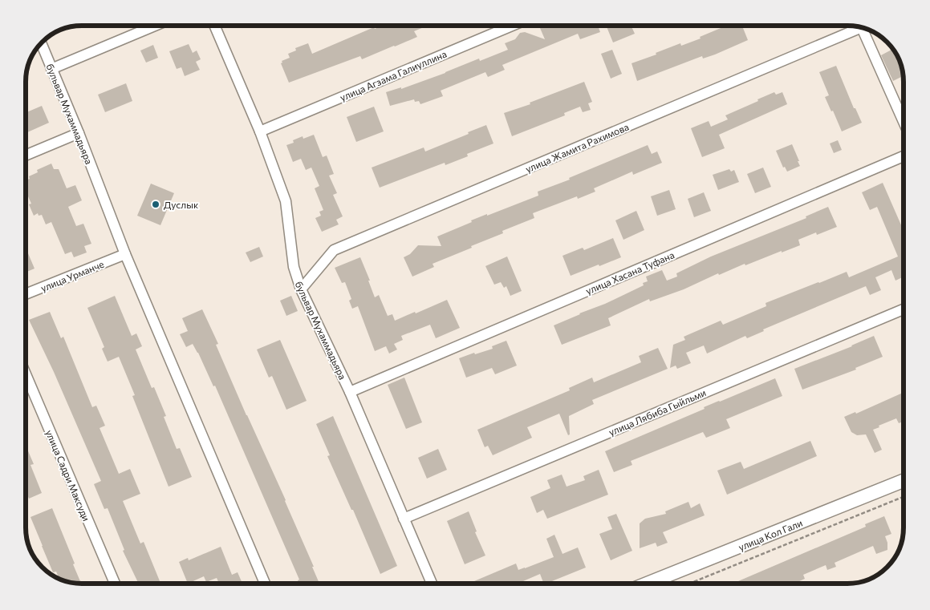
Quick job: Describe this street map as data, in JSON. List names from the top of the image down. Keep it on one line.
{"streets":{"street":["улица Агзама Галиуллина","бульвар Мухаммадьяра","улица Жамита Рахимова","улица Хасана Туфана","улица Урманче","улица Лябиба Гыйльми","улица Садри Максуди","улица Кол Гали"]},"crossings":[["улица Агзама Галиуллина","бульвар Мухаммадьяра"],["бульвар Мухаммадьяра","улица Жамита Рахимова"],["бульвар Мухаммадьяра","улица Хасана Туфана"],["бульвар Мухаммадьяра","улица Урманче"],["бульвар Мухаммадьяра","улица Лябиба Гыйльми"]],"places":["Дуслык"]}
